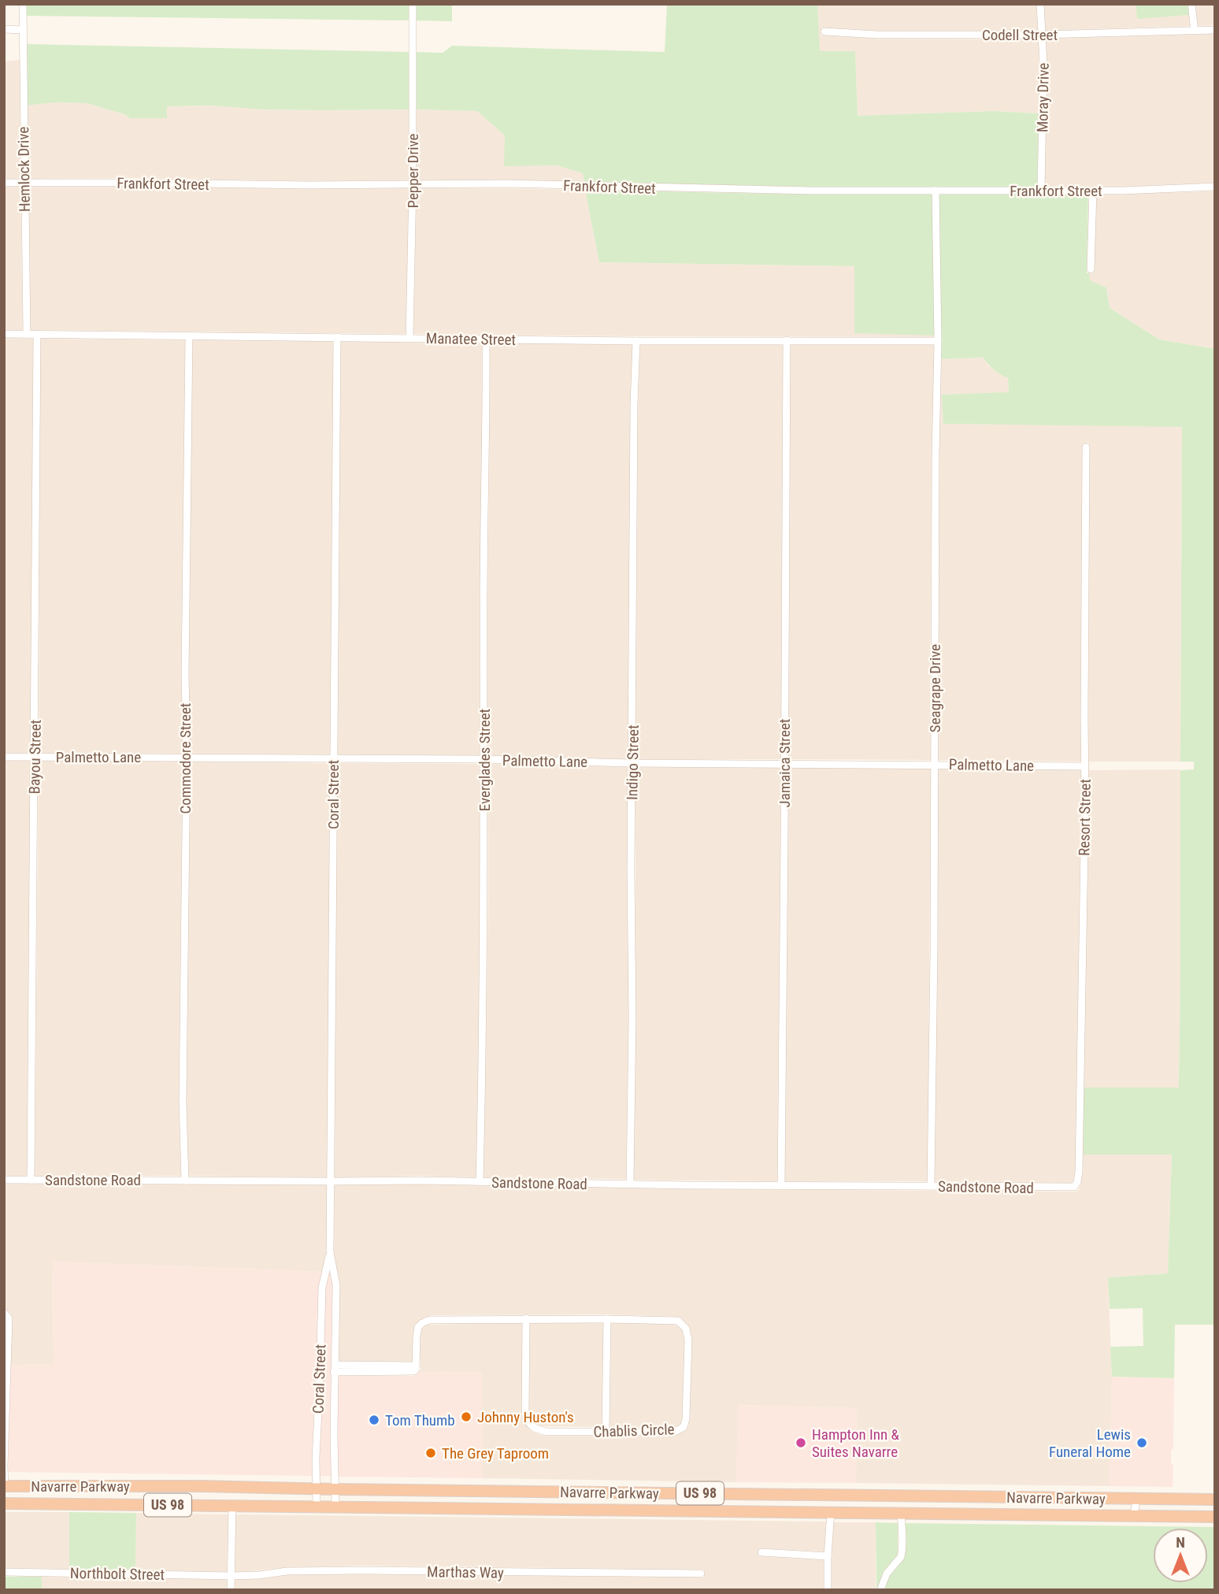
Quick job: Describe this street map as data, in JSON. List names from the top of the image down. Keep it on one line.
{"streets":{"highway":["Navarre Parkway","US 98"],"street":["Codell Street","Moray Drive","Hemlock Drive","Pepper Drive","Frankfort Street","Manatee Street","Seagrape Drive","Bayou Street","Palmetto Lane","Commodore Street","Everglades Street","Indigo Street","Jamaica Street","Coral Street","Resort Street","Sandstone Road","Chablis Circle","Marthas Way","Northbolt Street"]},"crossings":[["Codell Street","Moray Drive"],["Moray Drive","Frankfort Street"],["Hemlock Drive","Frankfort Street"],["Hemlock Drive","Manatee Street"],["Pepper Drive","Frankfort Street"],["Pepper Drive","Manatee Street"],["Frankfort Street","Seagrape Drive"],["Manatee Street","Seagrape Drive"],["Manatee Street","Bayou Street"],["Manatee Street","Commodore Street"],["Manatee Street","Everglades Street"],["Manatee Street","Indigo Street"],["Manatee Street","Jamaica Street"],["Manatee Street","Coral Street"],["Seagrape Drive","Palmetto Lane"],["Seagrape Drive","Sandstone Road"],["Bayou Street","Palmetto Lane"],["Bayou Street","Sandstone Road"],["Palmetto Lane","Commodore Street"],["Palmetto Lane","Everglades Street"],["Palmetto Lane","Indigo Street"],["Palmetto Lane","Jamaica Street"],["Palmetto Lane","Coral Street"],["Palmetto Lane","Resort Street"],["Commodore Street","Sandstone Road"],["Everglades Street","Sandstone Road"],["Indigo Street","Sandstone Road"],["Jamaica Street","Sandstone Road"],["Coral Street","Sandstone Road"],["Coral Street","Chablis Circle"],["Coral Street","Navarre Parkway"],["Resort Street","Sandstone Road"],["Marthas Way","Northbolt Street"]],"places":["Johnny Huston's","Tom Thumb","Hampton Inn & Suites Navarre","Lewis Funeral Home","The Grey Taproom"],"north":"top"}
